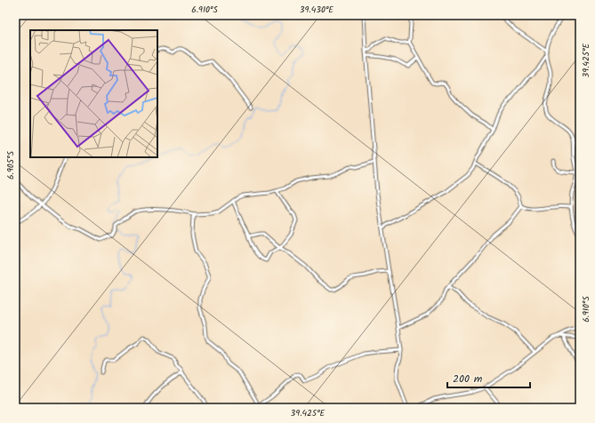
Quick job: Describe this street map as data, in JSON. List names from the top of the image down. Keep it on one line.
{"scale_bar":"200 m","coordinates":["6.910°S","39.430°E","39.425°E","6.905°S"]}
